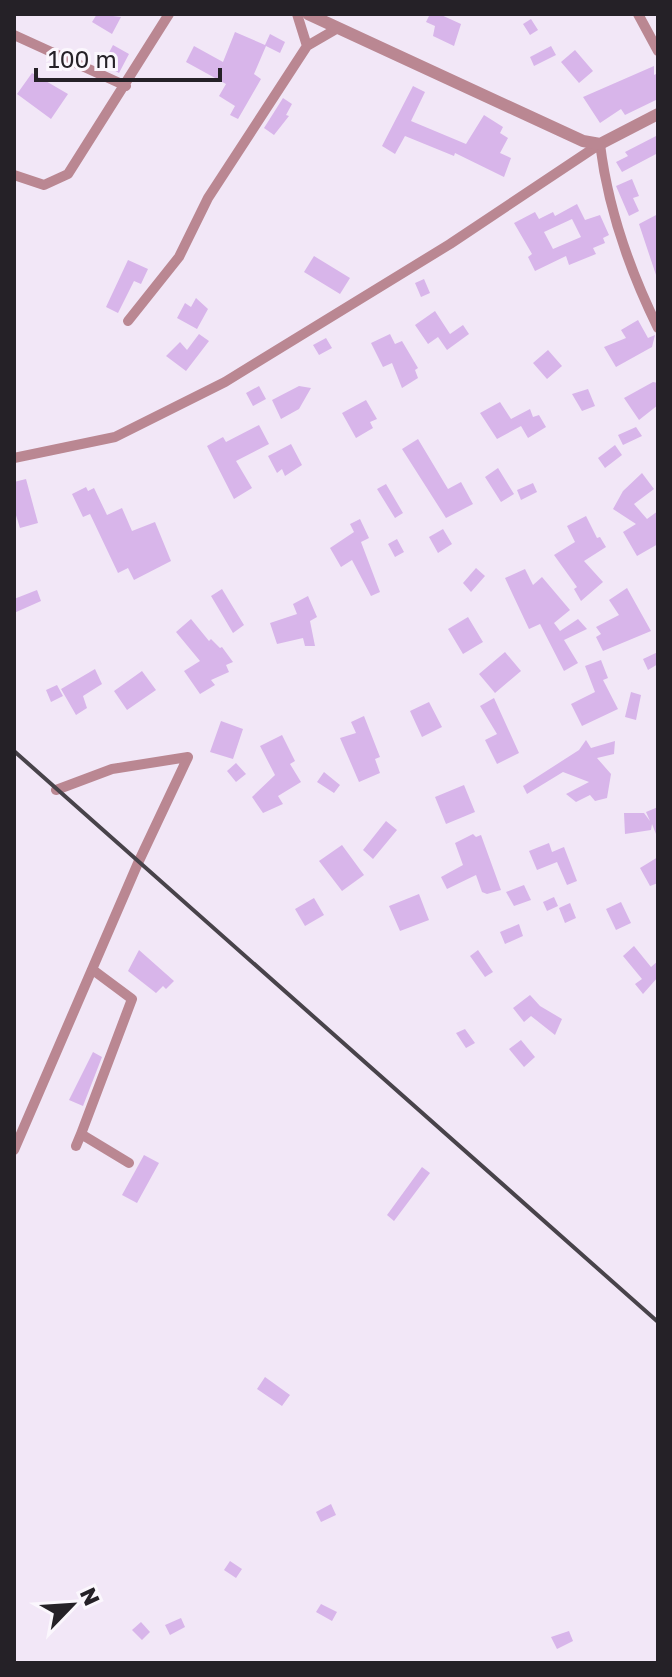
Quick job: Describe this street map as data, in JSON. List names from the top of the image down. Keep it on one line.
{"scale_bar":"100 m","north":"top right"}
